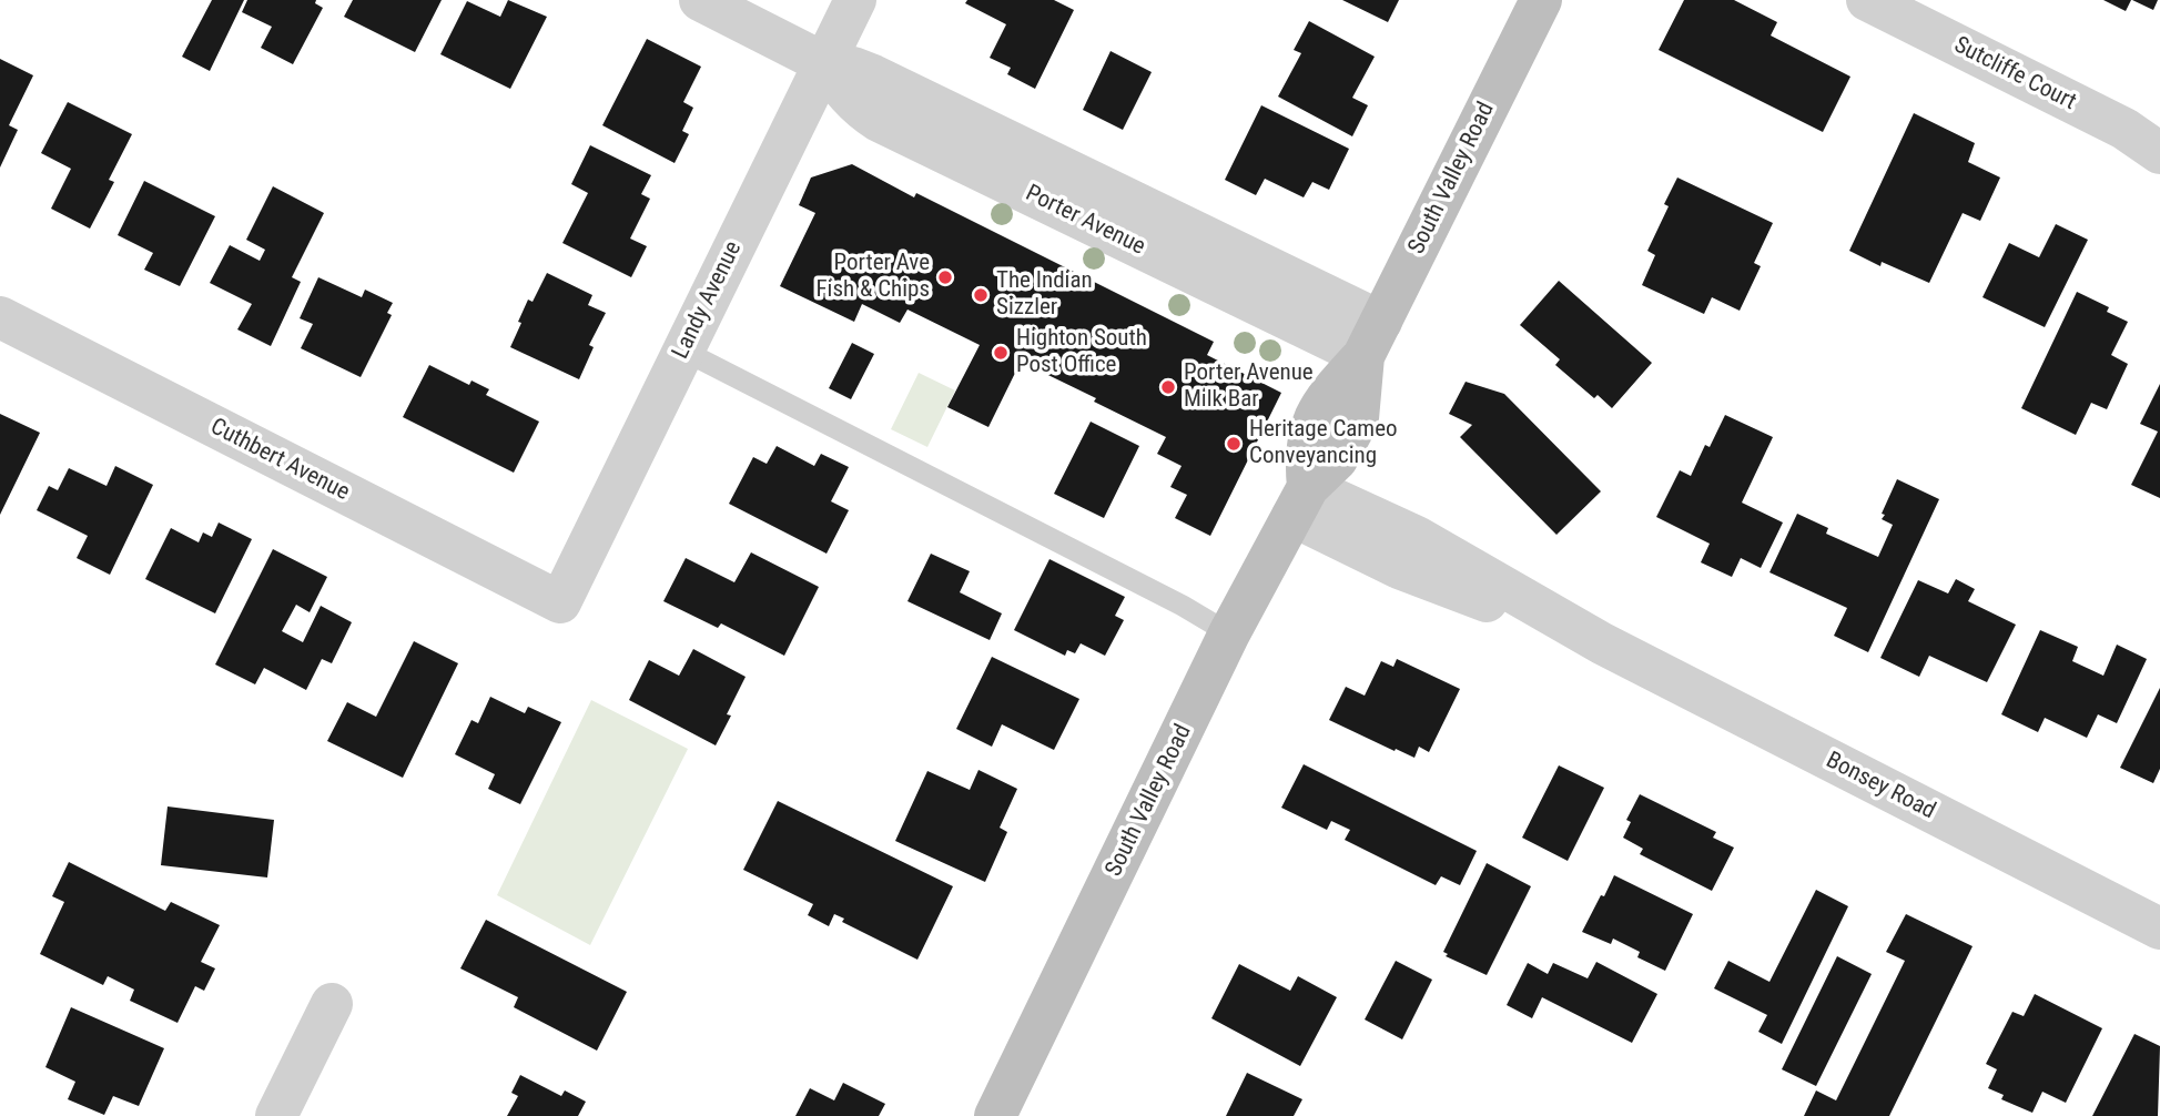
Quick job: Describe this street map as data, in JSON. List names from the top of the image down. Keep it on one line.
{"streets":{"main road":["South Valley Road"],"street":["Sutcliffe Court","Porter Avenue","Landy Avenue","Cuthbert Avenue","Bonsey Road"]},"crossings":[["South Valley Road","Porter Avenue"],["South Valley Road","Bonsey Road"],["Porter Avenue","Landy Avenue"],["Landy Avenue","Cuthbert Avenue"]],"places":["Porter Ave Fish & Chips","The Indian Sizzler","Highton South Post Office","Porter Avenue Milk Bar","Heritage Cameo Conveyancing"]}
